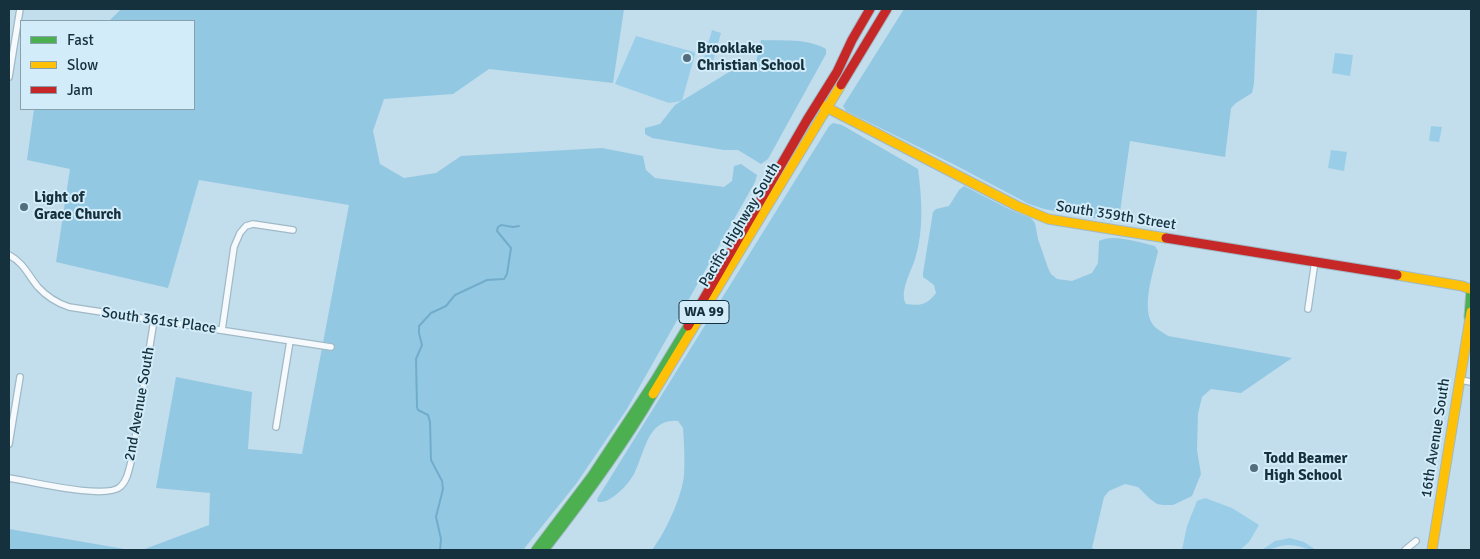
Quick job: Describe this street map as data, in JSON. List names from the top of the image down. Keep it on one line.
{"streets":{"main road":["South 359th Street","Pacific Highway South","WA 99","16th Avenue South"],"street":["South 361st Place","2nd Avenue South"]},"crossings":[["South 359th Street","Pacific Highway South"],["South 359th Street","16th Avenue South"],["South 361st Place","2nd Avenue South"]],"places":["Brooklake Christian School","Light of Grace Church","Todd Beamer High School"],"legend":["Fast","Slow","Jam"]}
